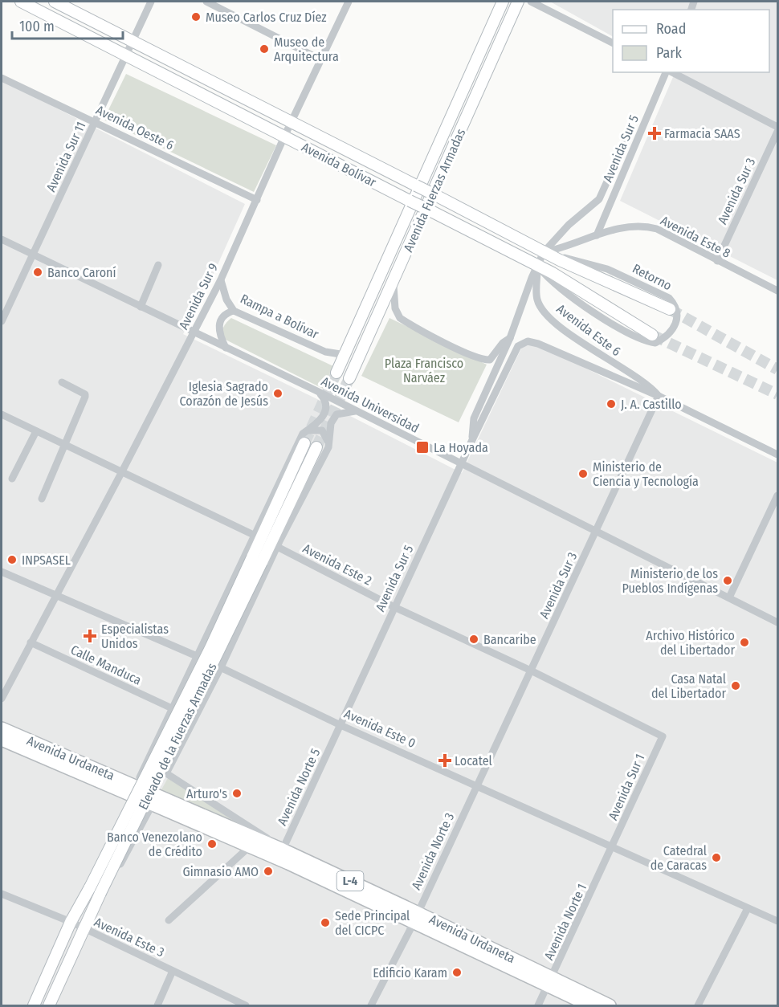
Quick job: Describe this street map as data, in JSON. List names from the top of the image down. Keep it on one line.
{"streets":{"main road":["Avenida Bolívar","Avenida Fuerzas Armadas","Elevado de la Fuerzas Armadas","Avenida Urdaneta","L-4"],"street":["Avenida Oeste 6","Avenida Sur 5","Avenida Sur 11","Avenida Sur 3","Avenida Este 8","Retorno","Avenida Sur 9","Rampa a Bolívar","Avenida Este 6","Avenida Universidad","Avenida Este 2","Calle Manduca","Avenida Este 0","Avenida Norte 5","Avenida Sur 1","Avenida Norte 3","Avenida Norte 1","Avenida Este 3"]},"crossings":[["Avenida Oeste 6","Avenida Sur 11"],["Avenida Oeste 6","Avenida Sur 9"],["Avenida Sur 5","Avenida Bolívar"],["Avenida Sur 5","Avenida Este 8"],["Avenida Sur 5","Retorno"],["Avenida Sur 5","Avenida Este 6"],["Avenida Sur 5","Avenida Universidad"],["Avenida Sur 5","Avenida Este 2"],["Avenida Sur 5","Avenida Este 0"],["Avenida Sur 5","Avenida Norte 5"],["Avenida Sur 11","Avenida Bolívar"],["Avenida Sur 11","Avenida Universidad"],["Avenida Bolívar","Avenida Este 8"],["Avenida Bolívar","Retorno"],["Avenida Bolívar","Avenida Sur 9"],["Avenida Bolívar","Avenida Este 6"],["Avenida Fuerzas Armadas","Rampa a Bolívar"],["Avenida Sur 3","Avenida Este 8"],["Avenida Sur 3","Avenida Este 6"],["Avenida Sur 3","Avenida Universidad"],["Avenida Sur 3","Avenida Este 2"],["Avenida Sur 3","Avenida Este 0"],["Avenida Sur 3","Avenida Norte 3"],["Avenida Este 8","Retorno"],["Retorno","Avenida Este 6"],["Avenida Sur 9","Rampa a Bolívar"],["Avenida Sur 9","Avenida Universidad"],["Avenida Sur 9","Avenida Este 2"],["Avenida Sur 9","Calle Manduca"],["Avenida Sur 9","Avenida Este 0"],["Avenida Este 2","Elevado de la Fuerzas Armadas"],["Avenida Este 2","Avenida Sur 1"],["Avenida Este 0","Avenida Norte 5"],["Avenida Este 0","Avenida Sur 1"],["Avenida Este 0","Avenida Norte 3"],["Avenida Este 0","Avenida Norte 1"],["Elevado de la Fuerzas Armadas","Avenida Este 3"],["Avenida Urdaneta","Avenida Norte 5"],["Avenida Urdaneta","Avenida Norte 3"],["Avenida Urdaneta","Avenida Norte 1"],["Avenida Sur 1","Avenida Norte 1"]],"parks":["Plaza Francisco Narváez"],"places":{"other":["Museo Carlos Cruz Díez","Museo de Arquitectura","Banco Caroní","Iglesia Sagrado Corazón de Jesús","J. A. Castillo","Ministerio de Ciencia y Tecnología","INPSASEL","Ministerio de los Pueblos Indígenas","Bancaribe","Archivo Histórico del Libertador","Casa Natal del Libertador","Arturo's","Banco Venezolano de Crédito","Catedral de Caracas","Gimnasio AMO","Sede Principal del CICPC","Edificio Karam"],"health":["Farmacia SAAS","Especialistas Unidos","Locatel"],"transit":["La Hoyada"]},"legend":["Road","Park"],"scale_bar":"100 m"}
